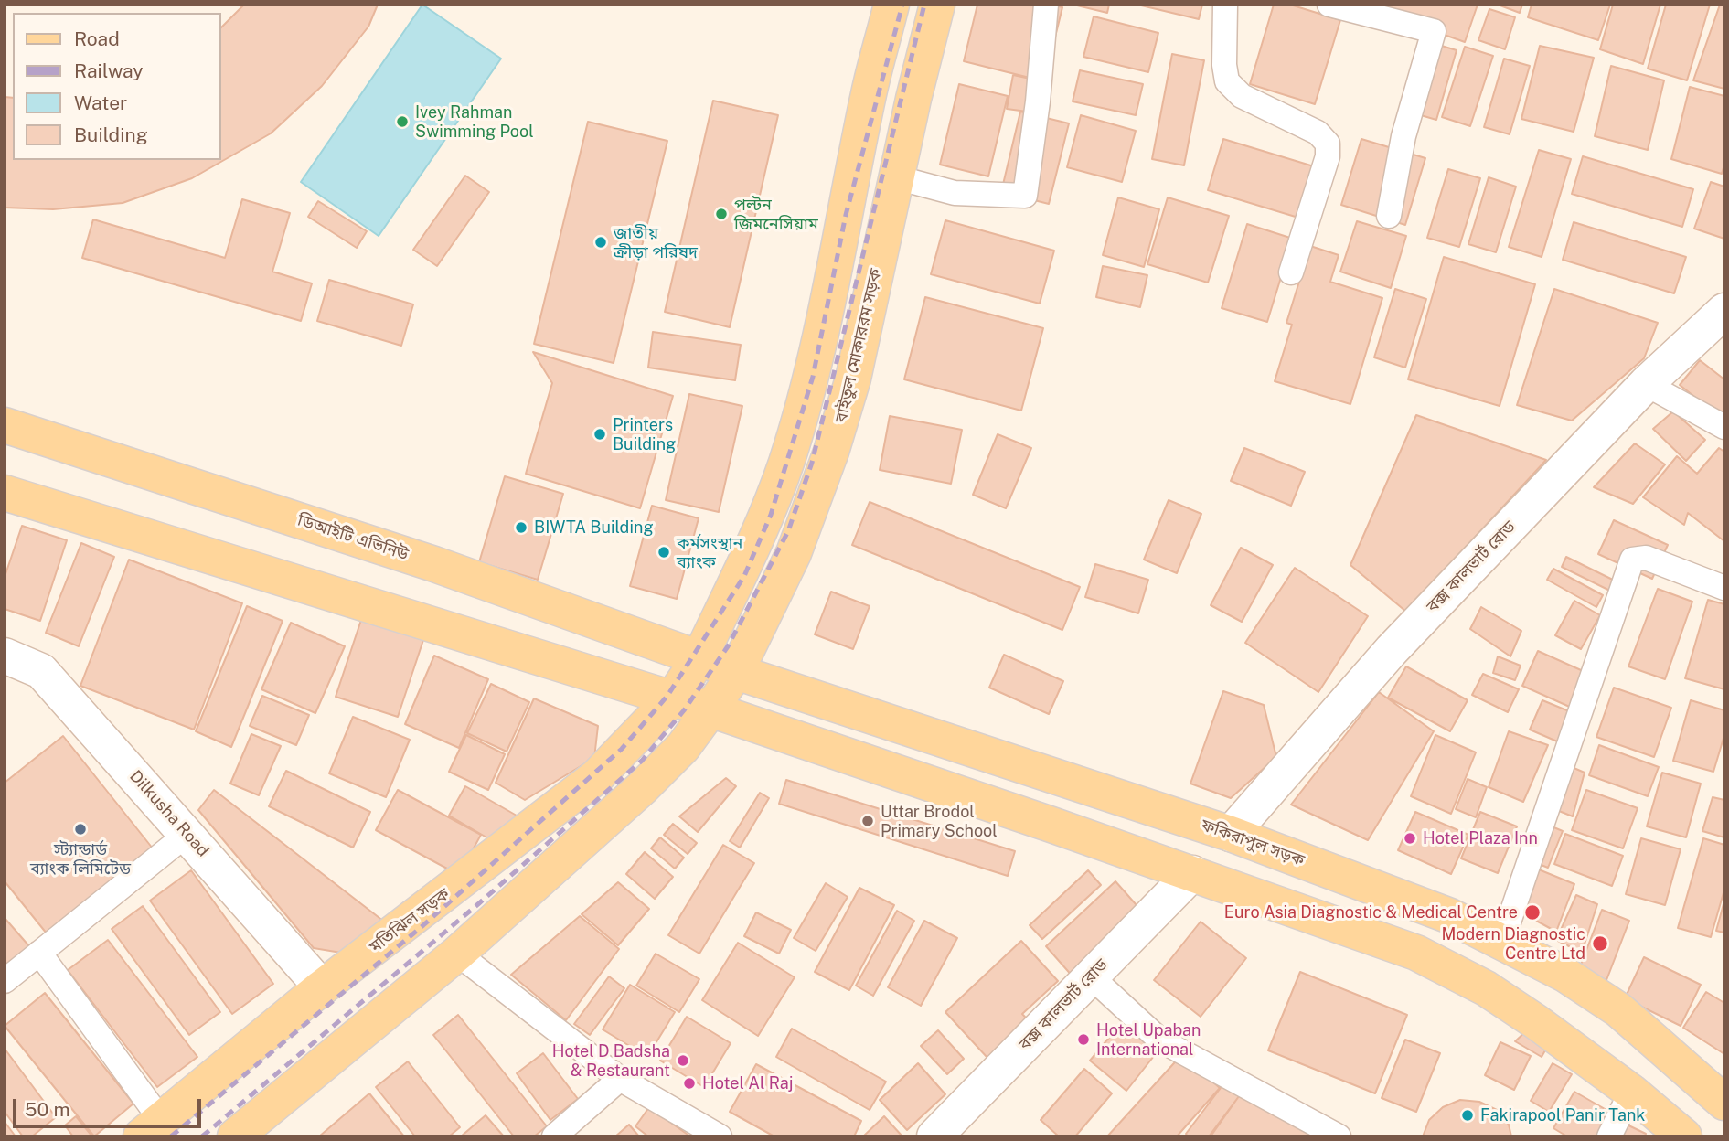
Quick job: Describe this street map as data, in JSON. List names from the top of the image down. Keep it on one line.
{"streets":{"main road":["বাইতুল মোকাররম সড়ক","ডিআইটি এভিনিউ","ফকিরাপুল সড়ক","মতিঝিল সড়ক"],"street":["বক্স কালভার্ট রোড","Dilkusha Road"]},"crossings":[["বাইতুল মোকাররম সড়ক","ডিআইটি এভিনিউ"],["বাইতুল মোকাররম সড়ক","ফকিরাপুল সড়ক"],["ডিআইটি এভিনিউ","ফকিরাপুল সড়ক"],["ডিআইটি এভিনিউ","মতিঝিল সড়ক"],["বক্স কালভার্ট রোড","ফকিরাপুল সড়ক"],["Dilkusha Road","মতিঝিল সড়ক"]],"places":["Ivey Rahman Swimming Pool","পল্টন জিমনেসিয়াম","জাতীয় ক্রীড়া পরিষদ","Printers Building","BIWTA Building","কর্মসংস্থান ব্যাংক","Uttar Brodol Primary School","স্ট্যান্ডার্ড ব্যাংক লিমিটেড","Hotel Plaza Inn","Euro Asia Diagnostic & Medical Centre","Modern Diagnostic Centre Ltd","Hotel Upaban International","Hotel D Badsha & Restaurant","Hotel Al Raj","Fakirapool Panir Tank"],"legend":["Road","Railway","Water","Building"],"scale_bar":"50 m"}
